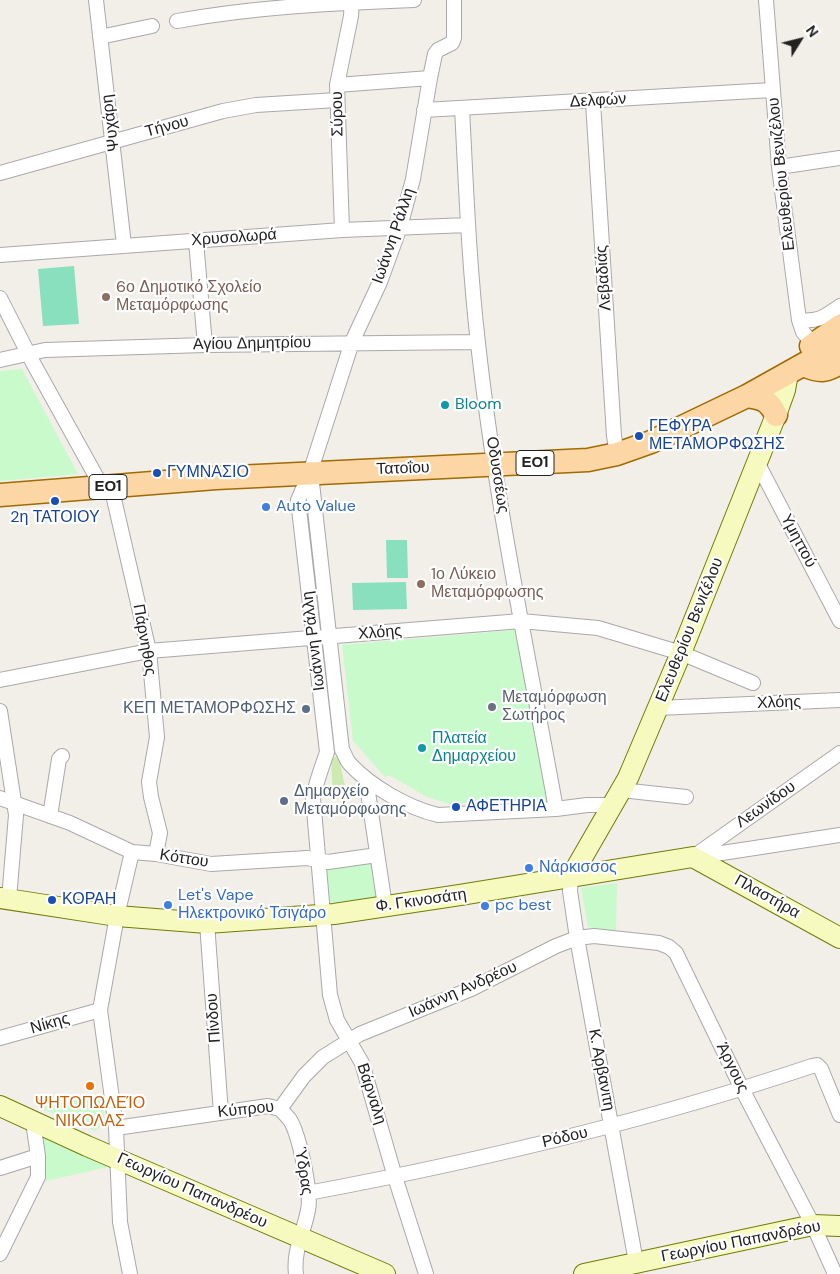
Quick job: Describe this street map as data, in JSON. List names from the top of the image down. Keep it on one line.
{"streets":{"main road":["Ελευθερίου Βενιζέλου","ΕΟ1","Τατοΐου","Πλαστήρα","Φ. Γκινοσάτη","Γεωργίου Παπανδρέου"],"street":["Δελφών","Σύρου","Ψυχάρη","Τήνου","Ιωάννη Ράλλη","Χρυσολωρά","Λεβαδιάς","Αγίου Δημητρίου","Οδυσσέως","Υμηττού","Χλόης","Πάρνηθος","Λεωνίδου","Κόττου","Ιωάννη Ανδρέου","Πίνδου","Νίκης","Άργους","Κ. Αρβανιτη","Βάρναλη","Κύπρου","Ρόδου","Ύδρας"]},"crossings":[["Δελφών","Ελευθερίου Βενιζέλου"],["Δελφών","Ιωάννη Ράλλη"],["Δελφών","Λεβαδιάς"],["Δελφών","Οδυσσέως"],["Σύρου","Τήνου"],["Σύρου","Χρυσολωρά"],["Ψυχάρη","Τήνου"],["Ψυχάρη","Χρυσολωρά"],["Ελευθερίου Βενιζέλου","Τατοΐου"],["Ελευθερίου Βενιζέλου","Υμηττού"],["Ελευθερίου Βενιζέλου","Χλόης"],["Ελευθερίου Βενιζέλου","Φ. Γκινοσάτη"],["Ελευθερίου Βενιζέλου","Κ. Αρβανιτη"],["Ιωάννη Ράλλη","Χρυσολωρά"],["Ιωάννη Ράλλη","Αγίου Δημητρίου"],["Ιωάννη Ράλλη","Τατοΐου"],["Ιωάννη Ράλλη","Χλόης"],["Ιωάννη Ράλλη","Κόττου"],["Ιωάννη Ράλλη","Φ. Γκινοσάτη"],["Ιωάννη Ράλλη","Βάρναλη"],["Χρυσολωρά","Οδυσσέως"],["Λεβαδιάς","Τατοΐου"],["Αγίου Δημητρίου","Οδυσσέως"],["Αγίου Δημητρίου","Πάρνηθος"],["Τατοΐου","Οδυσσέως"],["Τατοΐου","Πάρνηθος"],["Οδυσσέως","Χλόης"],["Χλόης","Πάρνηθος"],["Πάρνηθος","Κόττου"],["Λεωνίδου","Πλαστήρα"],["Λεωνίδου","Φ. Γκινοσάτη"],["Πλαστήρα","Φ. Γκινοσάτη"],["Φ. Γκινοσάτη","Πίνδου"],["Φ. Γκινοσάτη","Κ. Αρβανιτη"],["Φ. Γκινοσάτη","Βάρναλη"],["Ιωάννη Ανδρέου","Άργους"],["Ιωάννη Ανδρέου","Κ. Αρβανιτη"],["Ιωάννη Ανδρέου","Βάρναλη"],["Ιωάννη Ανδρέου","Κύπρου"],["Πίνδου","Κύπρου"],["Άργους","Κ. Αρβανιτη"],["Άργους","Ρόδου"],["Άργους","Γεωργίου Παπανδρέου"],["Κ. Αρβανιτη","Ρόδου"],["Κ. Αρβανιτη","Γεωργίου Παπανδρέου"],["Βάρναλη","Κύπρου"],["Βάρναλη","Ρόδου"],["Κύπρου","Ύδρας"],["Ρόδου","Ύδρας"],["Ύδρας","Γεωργίου Παπανδρέου"]],"places":["6ο Δημοτικό Σχολείο Μεταμόρφωσης","Bloom","ΓΕΦΥΡΑ ΜΕΤΑΜΟΡΦΩΣΗΣ","ΓΥΜΝΑΣΙΟ","2η ΤΑΤΟΙΟΥ","Auto Value","1ο Λύκειο Μεταμόρφωσης","Μεταμόρφωση Σωτήρος","ΚΕΠ ΜΕΤΑΜΟΡΦΩΣΗΣ","Πλατεία Δημαρχείου","Δημαρχείο Μεταμόρφωσης","ΑΦΕΤΗΡΙΑ","Νάρκισσος","ΚΟΡΑΗ","Let's Vape Ηλεκτρονικό Τσιγάρο","pc best","ΨΗΤΟΠΩΛΕΊΟ ΝΙΚΟΛΑΣ"],"north":"top right"}
